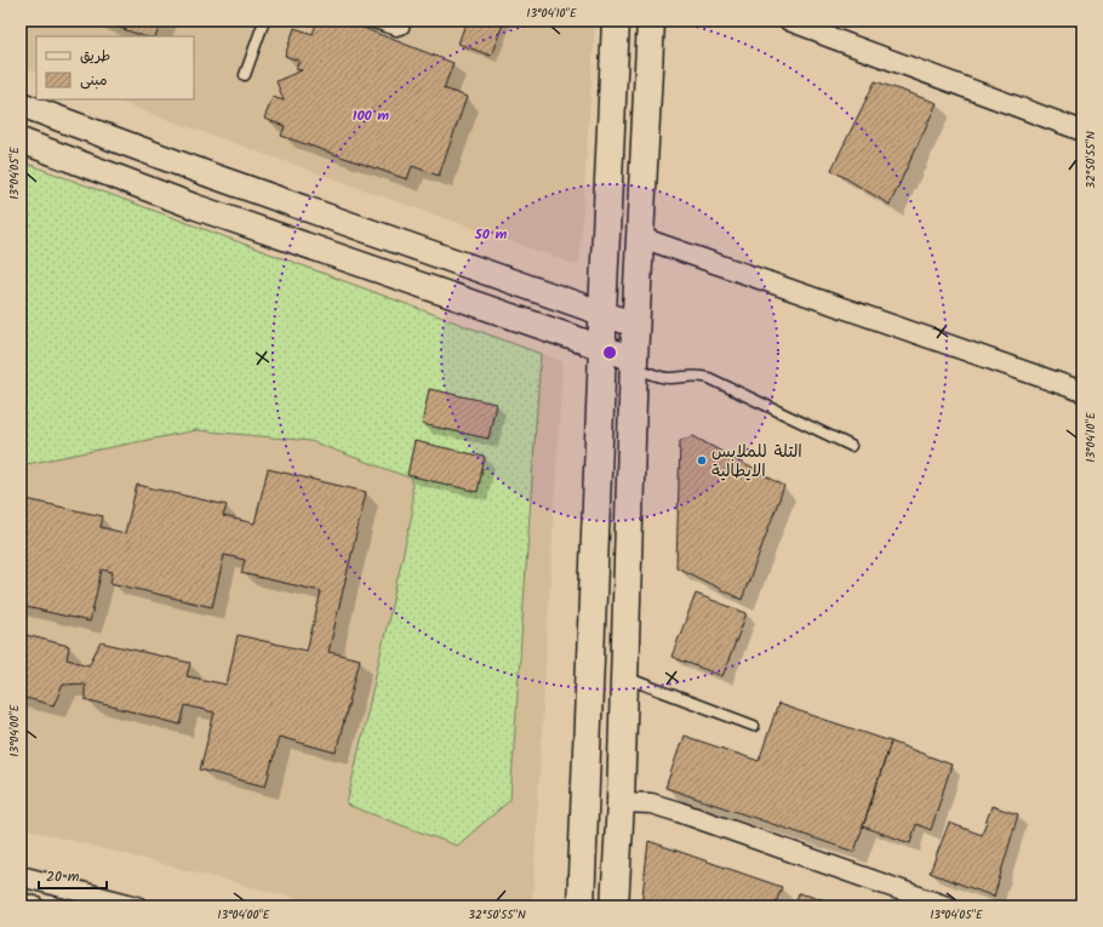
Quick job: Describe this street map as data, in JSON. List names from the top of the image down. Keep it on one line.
{"places":["التلة للملابس الايطالية"],"legend":["طريق","مبنى"],"scale_bar":"20 m","coordinates":["13°04'10\"E","32°50'55\"N","13°04'05\"E","13°04'00\"E"],"rings":["100 m","50 m"]}
